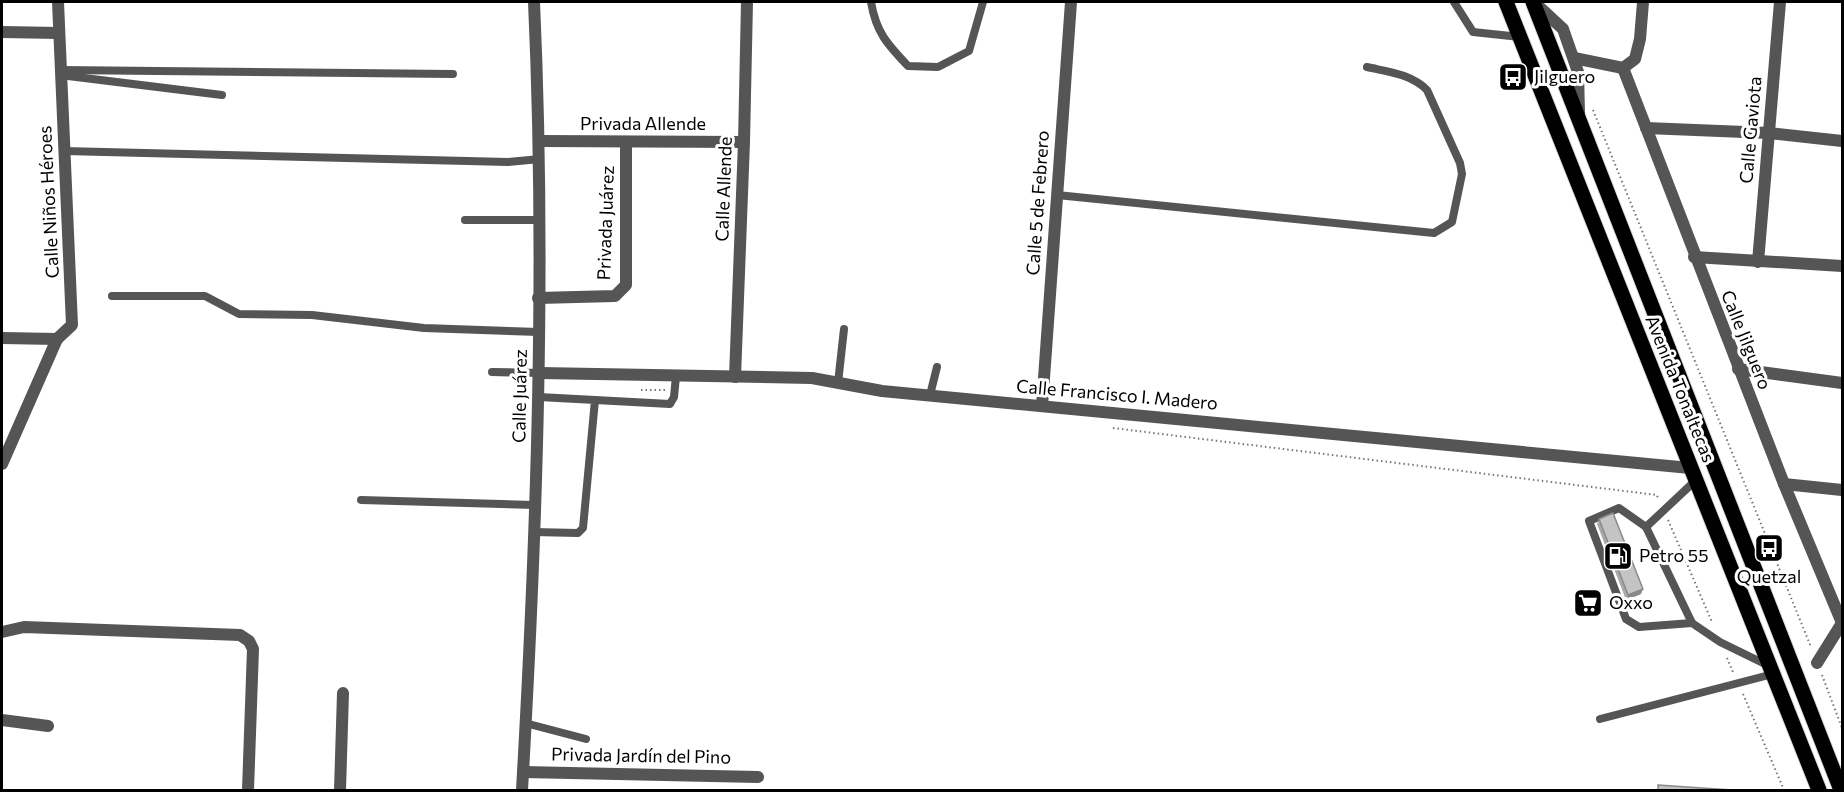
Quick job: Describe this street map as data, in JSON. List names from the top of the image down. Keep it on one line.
{"streets":{"main road":["Avenida Tonaltecas"],"street":["Privada Allende","Calle Gaviota","Calle Allende","Calle Niños Héroes","Calle 5 de Febrero","Privada Juárez","Calle Jilguero","Calle Francisco I. Madero","Calle Juárez","Privada Jardín del Pino"]},"crossings":[["Privada Allende","Calle Allende"],["Privada Allende","Privada Juárez"],["Privada Allende","Calle Juárez"],["Calle Allende","Calle Francisco I. Madero"],["Calle 5 de Febrero","Calle Francisco I. Madero"],["Privada Juárez","Calle Juárez"],["Avenida Tonaltecas","Calle Francisco I. Madero"],["Calle Francisco I. Madero","Calle Juárez"],["Calle Juárez","Privada Jardín del Pino"]],"places":{"bus stop":["Jilguero","Quetzal"],"fuel station":["Petro 55"],"supermarket":["Oxxo"]}}
